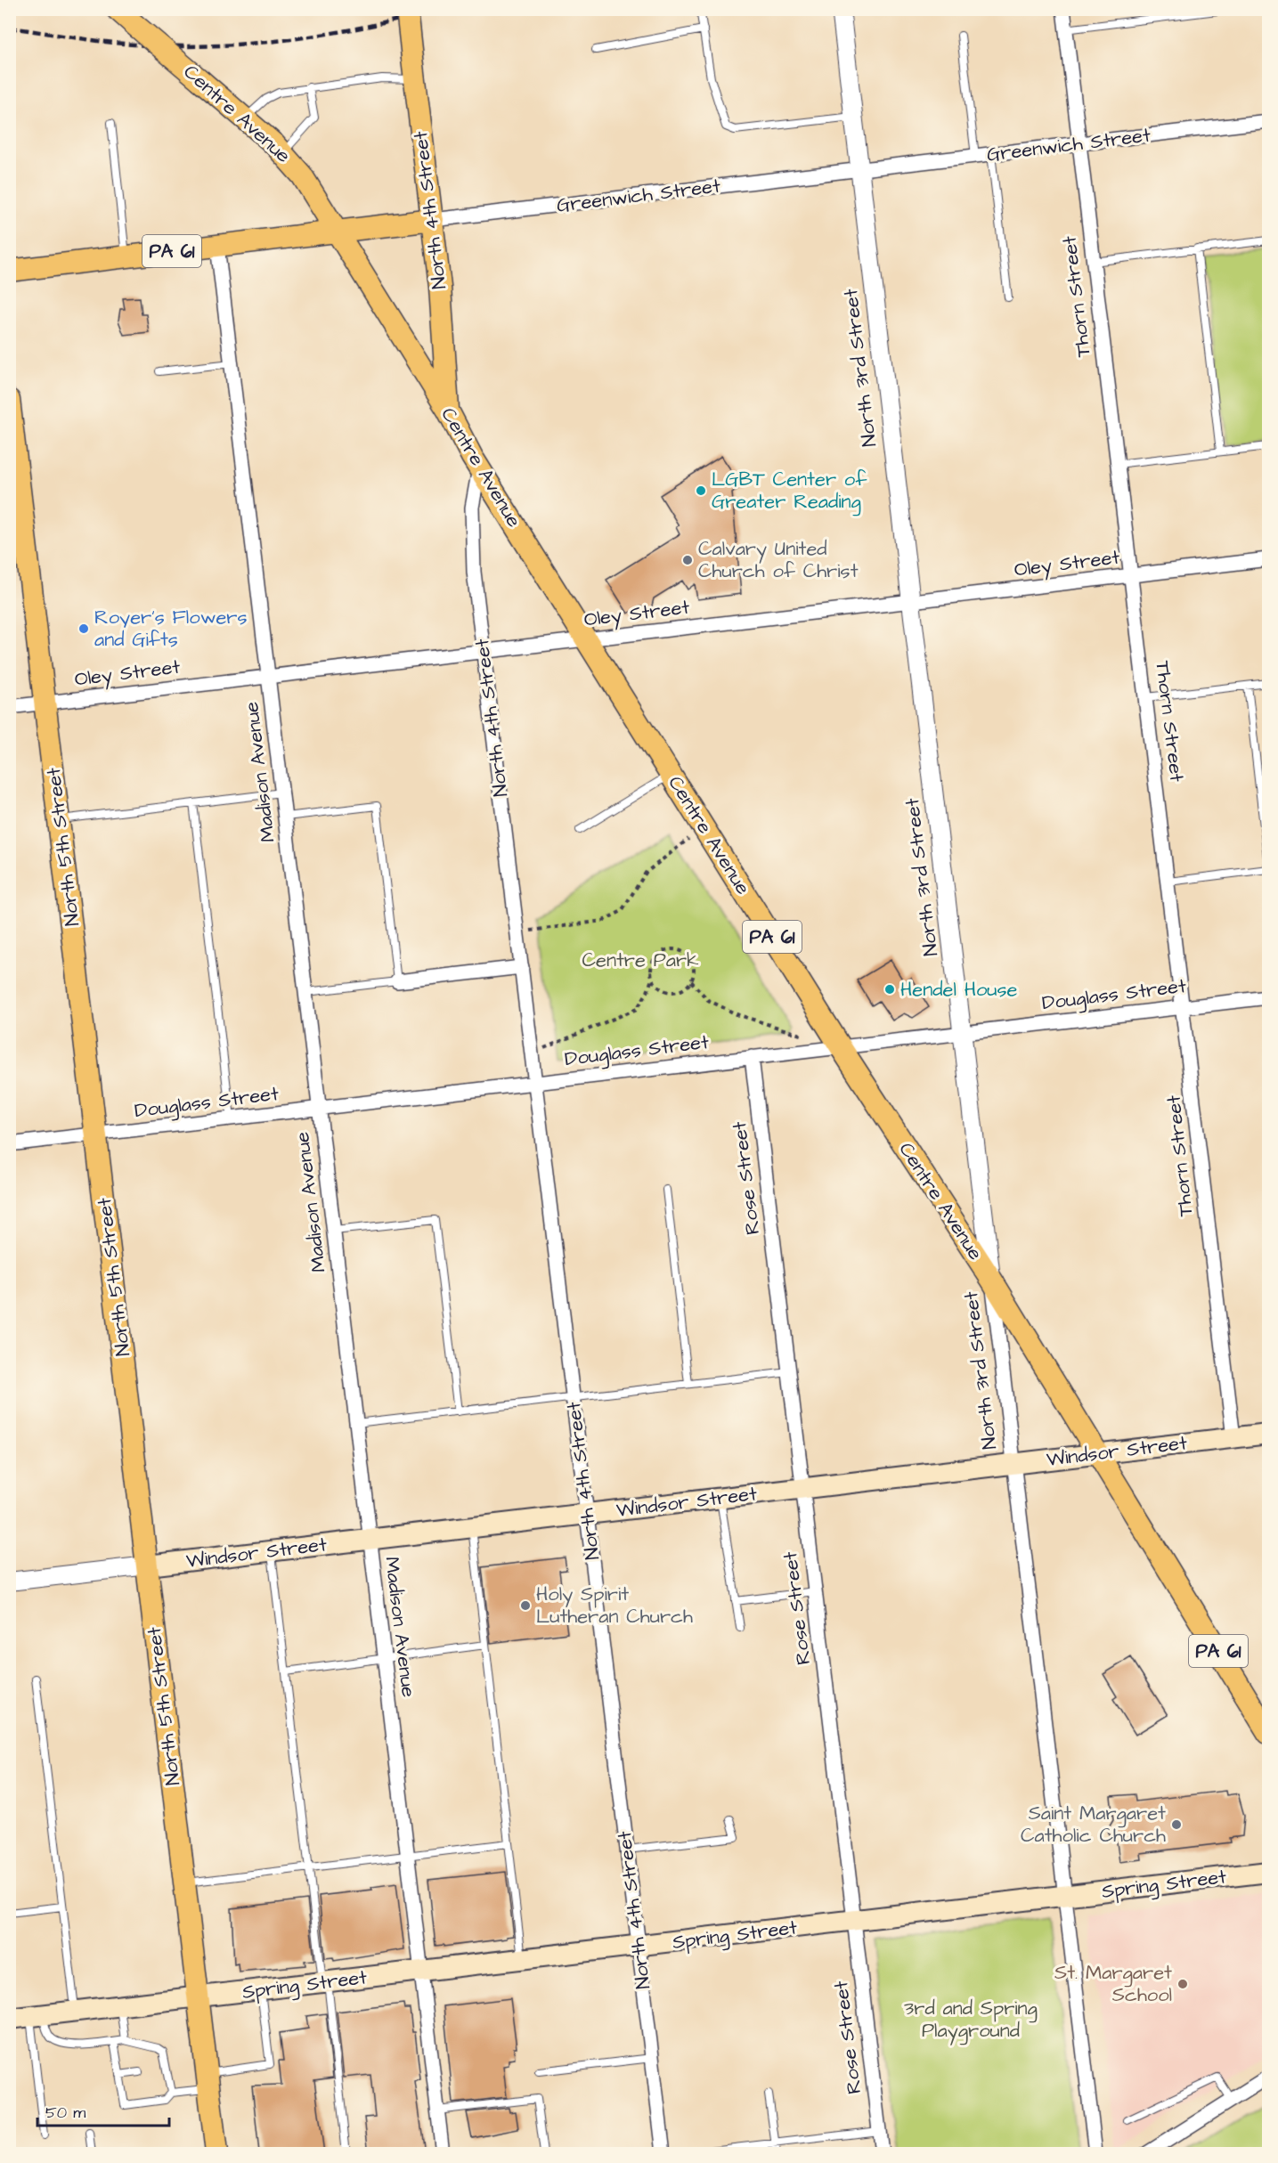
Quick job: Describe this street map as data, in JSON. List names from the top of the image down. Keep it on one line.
{"streets":{"main road":["Centre Avenue","Greenwich Street","North 4th Street","PA 61","North 5th Street","Windsor Street","Spring Street"],"street":["Thorn Street","North 3rd Street","Oley Street","Madison Avenue","Douglass Street","Rose Street"]},"crossings":[["Centre Avenue","Greenwich Street"],["Centre Avenue","North 4th Street"],["Centre Avenue","North 3rd Street"],["Centre Avenue","Oley Street"],["Centre Avenue","Douglass Street"],["Centre Avenue","Windsor Street"],["Greenwich Street","North 4th Street"],["Greenwich Street","Thorn Street"],["Greenwich Street","North 3rd Street"],["Greenwich Street","Madison Avenue"],["North 4th Street","Oley Street"],["North 4th Street","Douglass Street"],["North 4th Street","Windsor Street"],["North 4th Street","Spring Street"],["Thorn Street","Oley Street"],["Thorn Street","Douglass Street"],["Thorn Street","Windsor Street"],["North 3rd Street","Oley Street"],["North 3rd Street","Douglass Street"],["North 3rd Street","Windsor Street"],["North 3rd Street","Spring Street"],["Oley Street","Madison Avenue"],["Oley Street","North 5th Street"],["Madison Avenue","Douglass Street"],["Madison Avenue","Windsor Street"],["Madison Avenue","Spring Street"],["North 5th Street","Douglass Street"],["North 5th Street","Windsor Street"],["North 5th Street","Spring Street"],["Douglass Street","Rose Street"],["Rose Street","Windsor Street"],["Rose Street","Spring Street"]],"parks":["Centre Park","3rd and Spring Playground"],"places":["LGBT Center of Greater Reading","Calvary United Church of Christ","Royer's Flowers and Gifts","Hendel House","Holy Spirit Lutheran Church","Saint Margaret Catholic Church","St. Margaret School"],"scale_bar":"50 m"}
